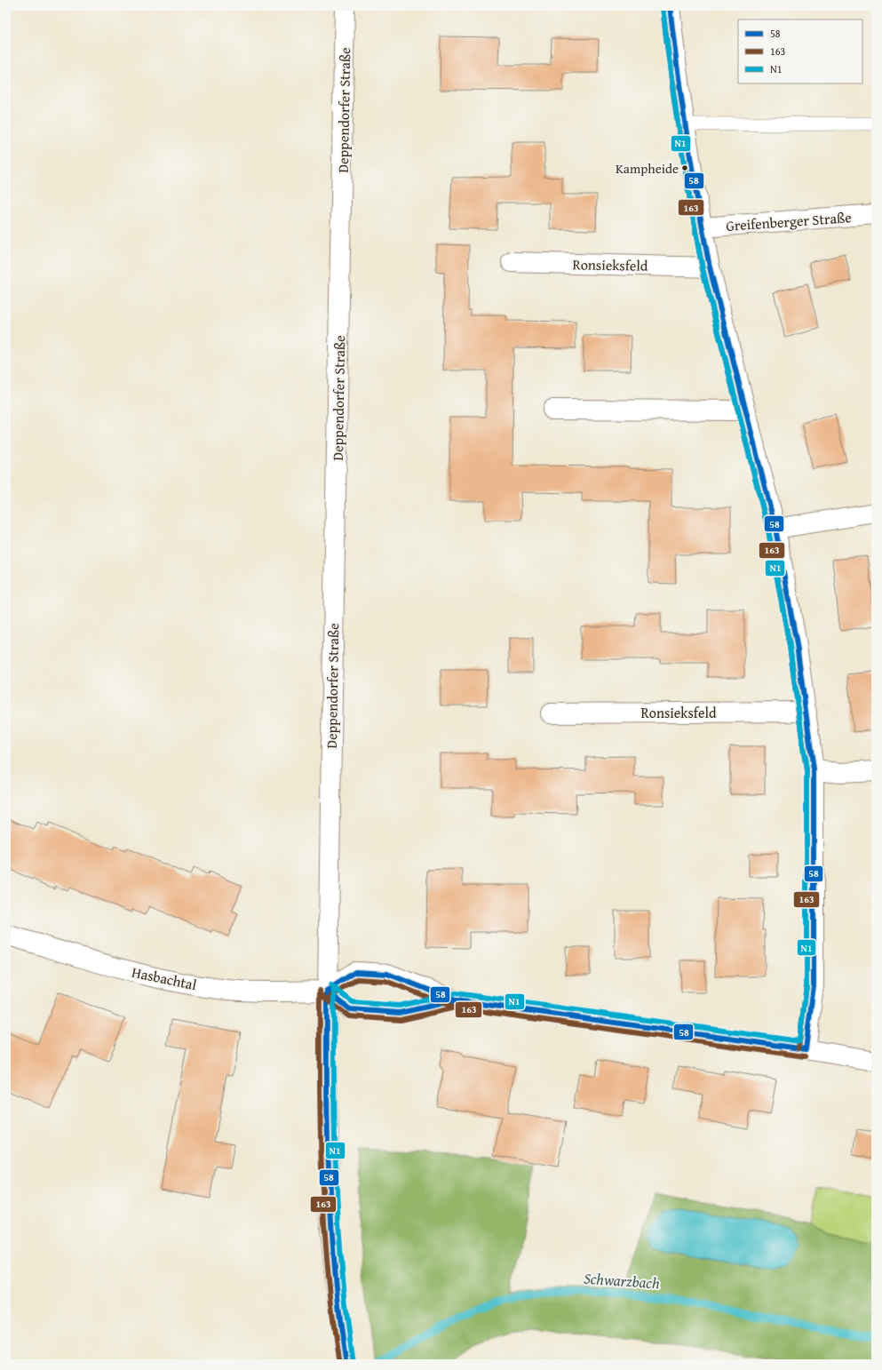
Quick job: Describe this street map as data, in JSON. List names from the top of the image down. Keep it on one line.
{"streets":{"street":["Deppendorfer Straße","Greifenberger Straße","Ronsieksfeld","Hasbachtal"]},"crossings":[["Deppendorfer Straße","Hasbachtal"]],"water":["Schwarzbach"],"places":["Kampheide"],"lines":["transit line 58","transit line 163","transit line N1"],"legend":["58","163","N1"]}
